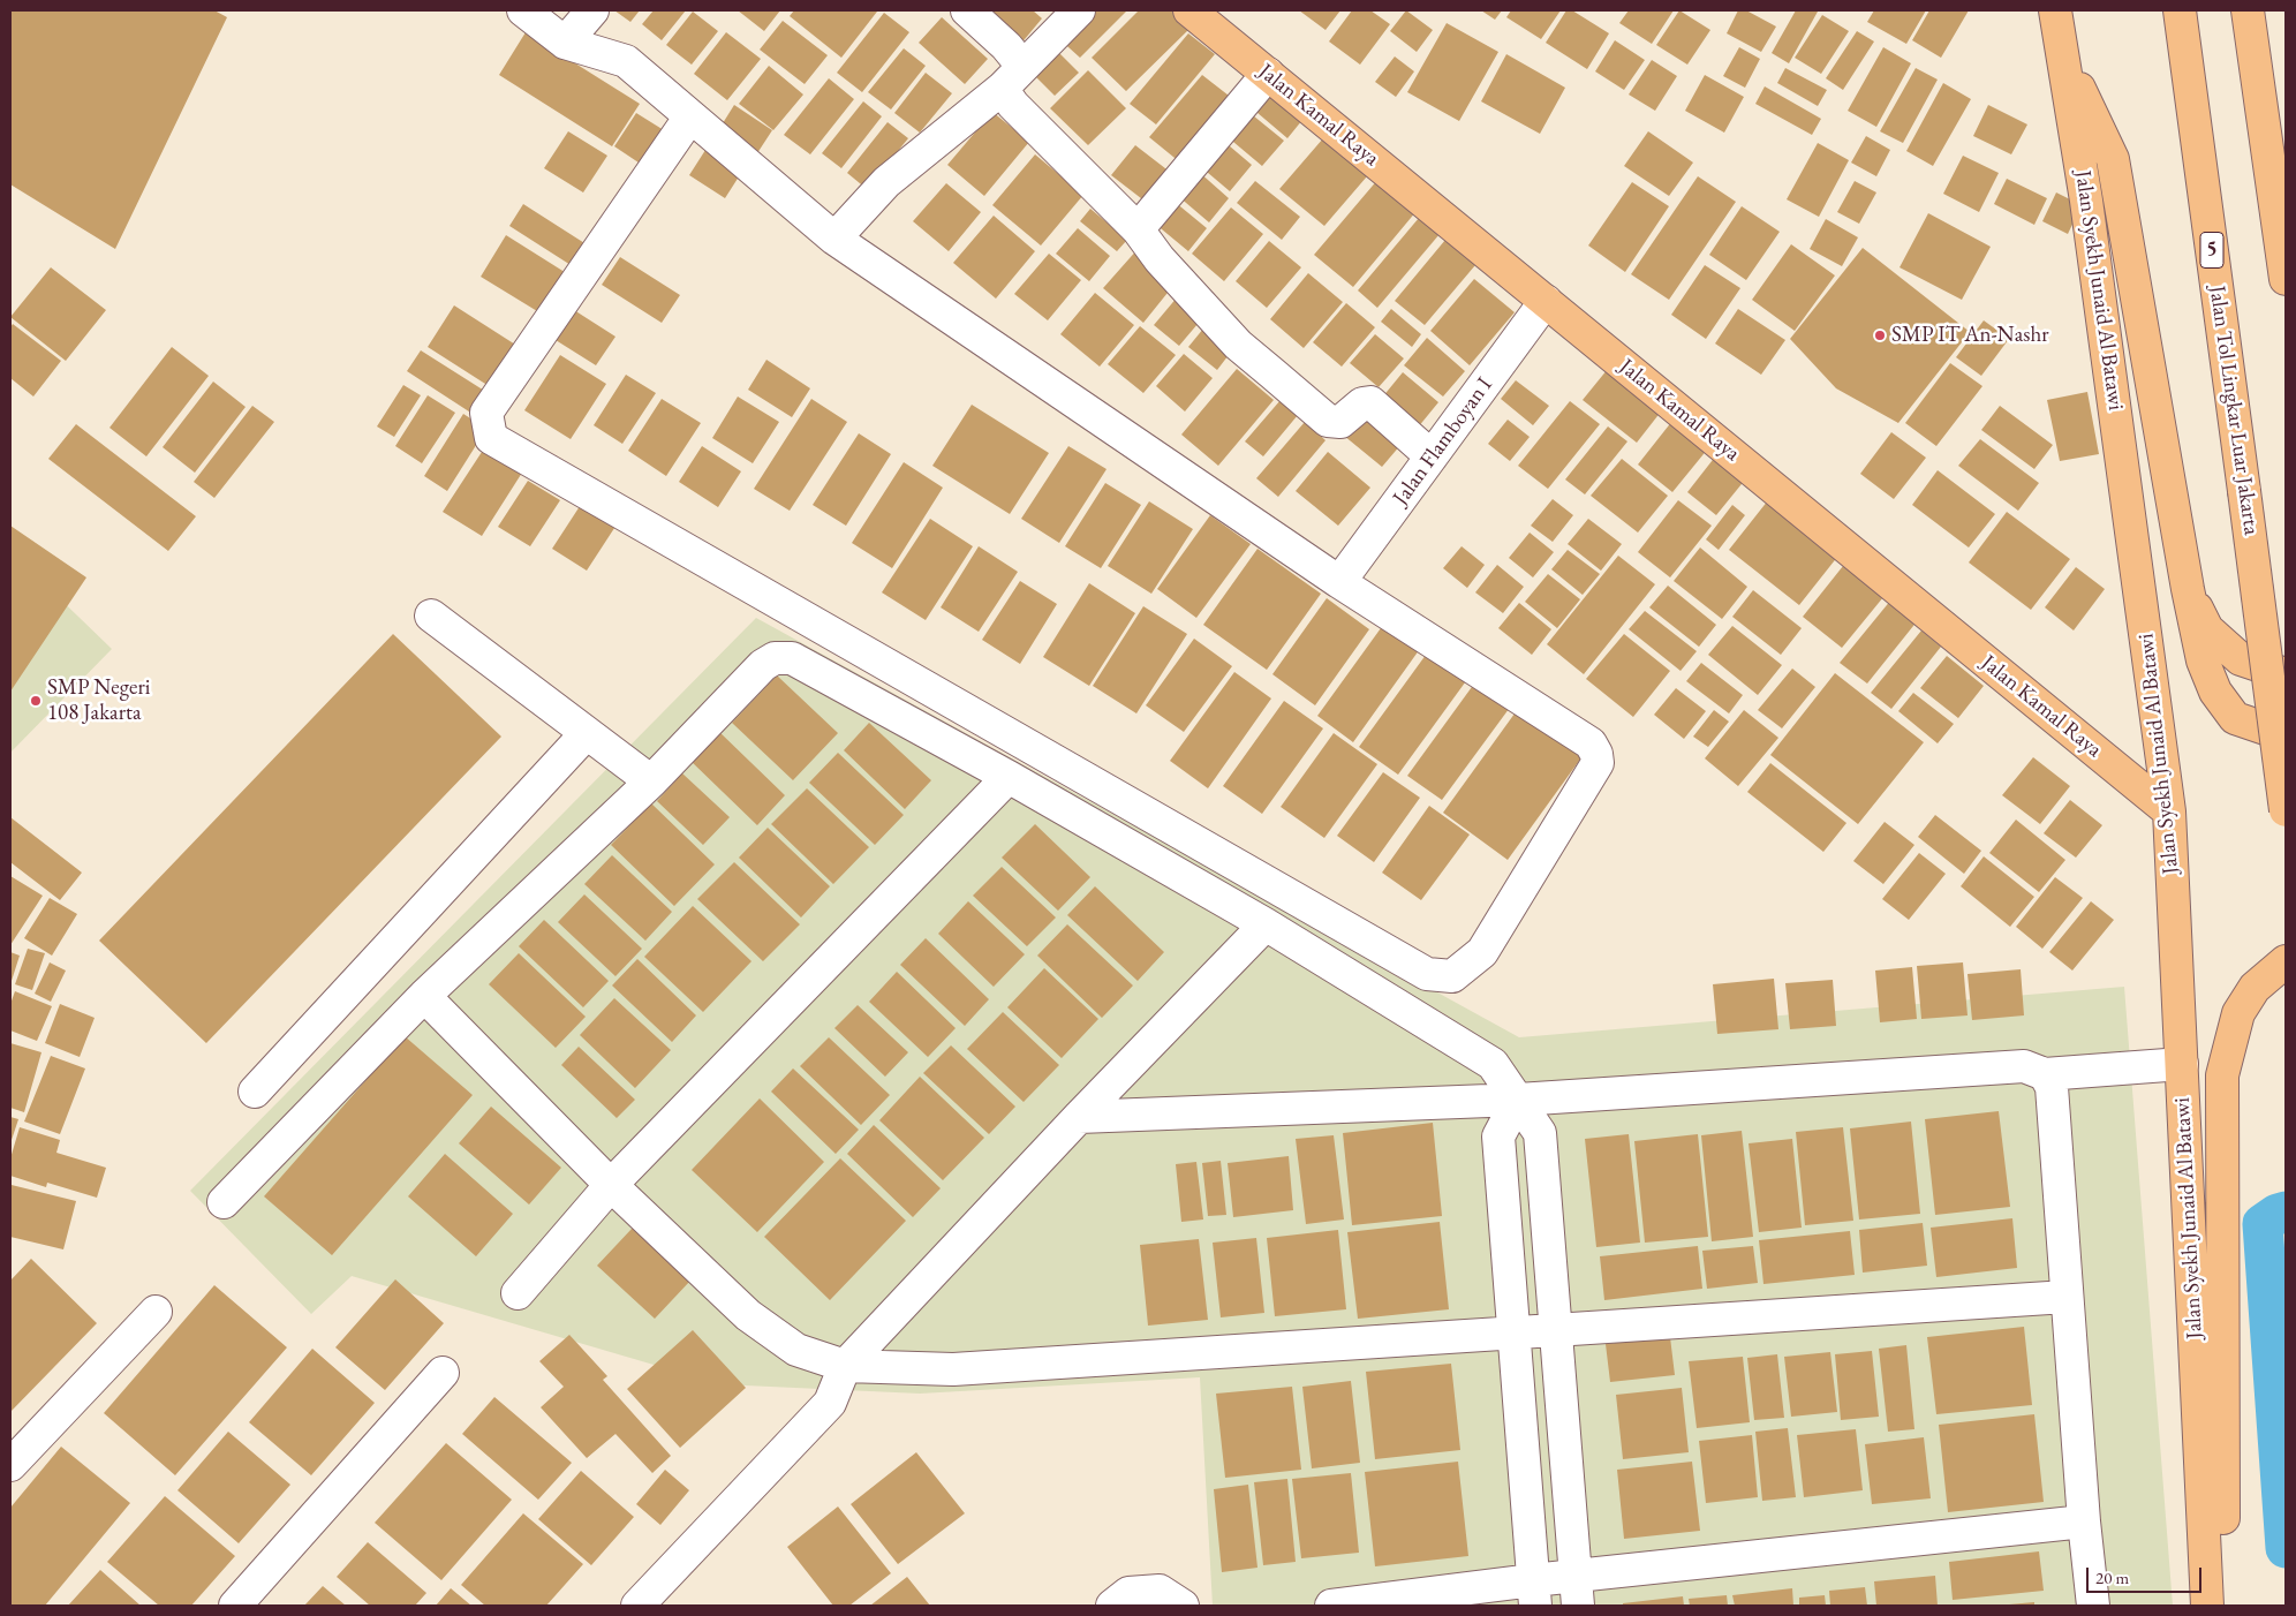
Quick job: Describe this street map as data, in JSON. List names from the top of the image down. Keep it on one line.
{"streets":{"main road":["Jalan Kamal Raya","5","Jalan Syekh Junaid Al Batawi","Jalan Tol Lingkar Luar Jakarta"],"street":["Jalan Flamboyan I"]},"crossings":[["Jalan Kamal Raya","Jalan Syekh Junaid Al Batawi"],["Jalan Kamal Raya","Jalan Flamboyan I"]],"places":["SMP IT An-Nashr","SMP Negeri 108 Jakarta"],"scale_bar":"20 m"}
